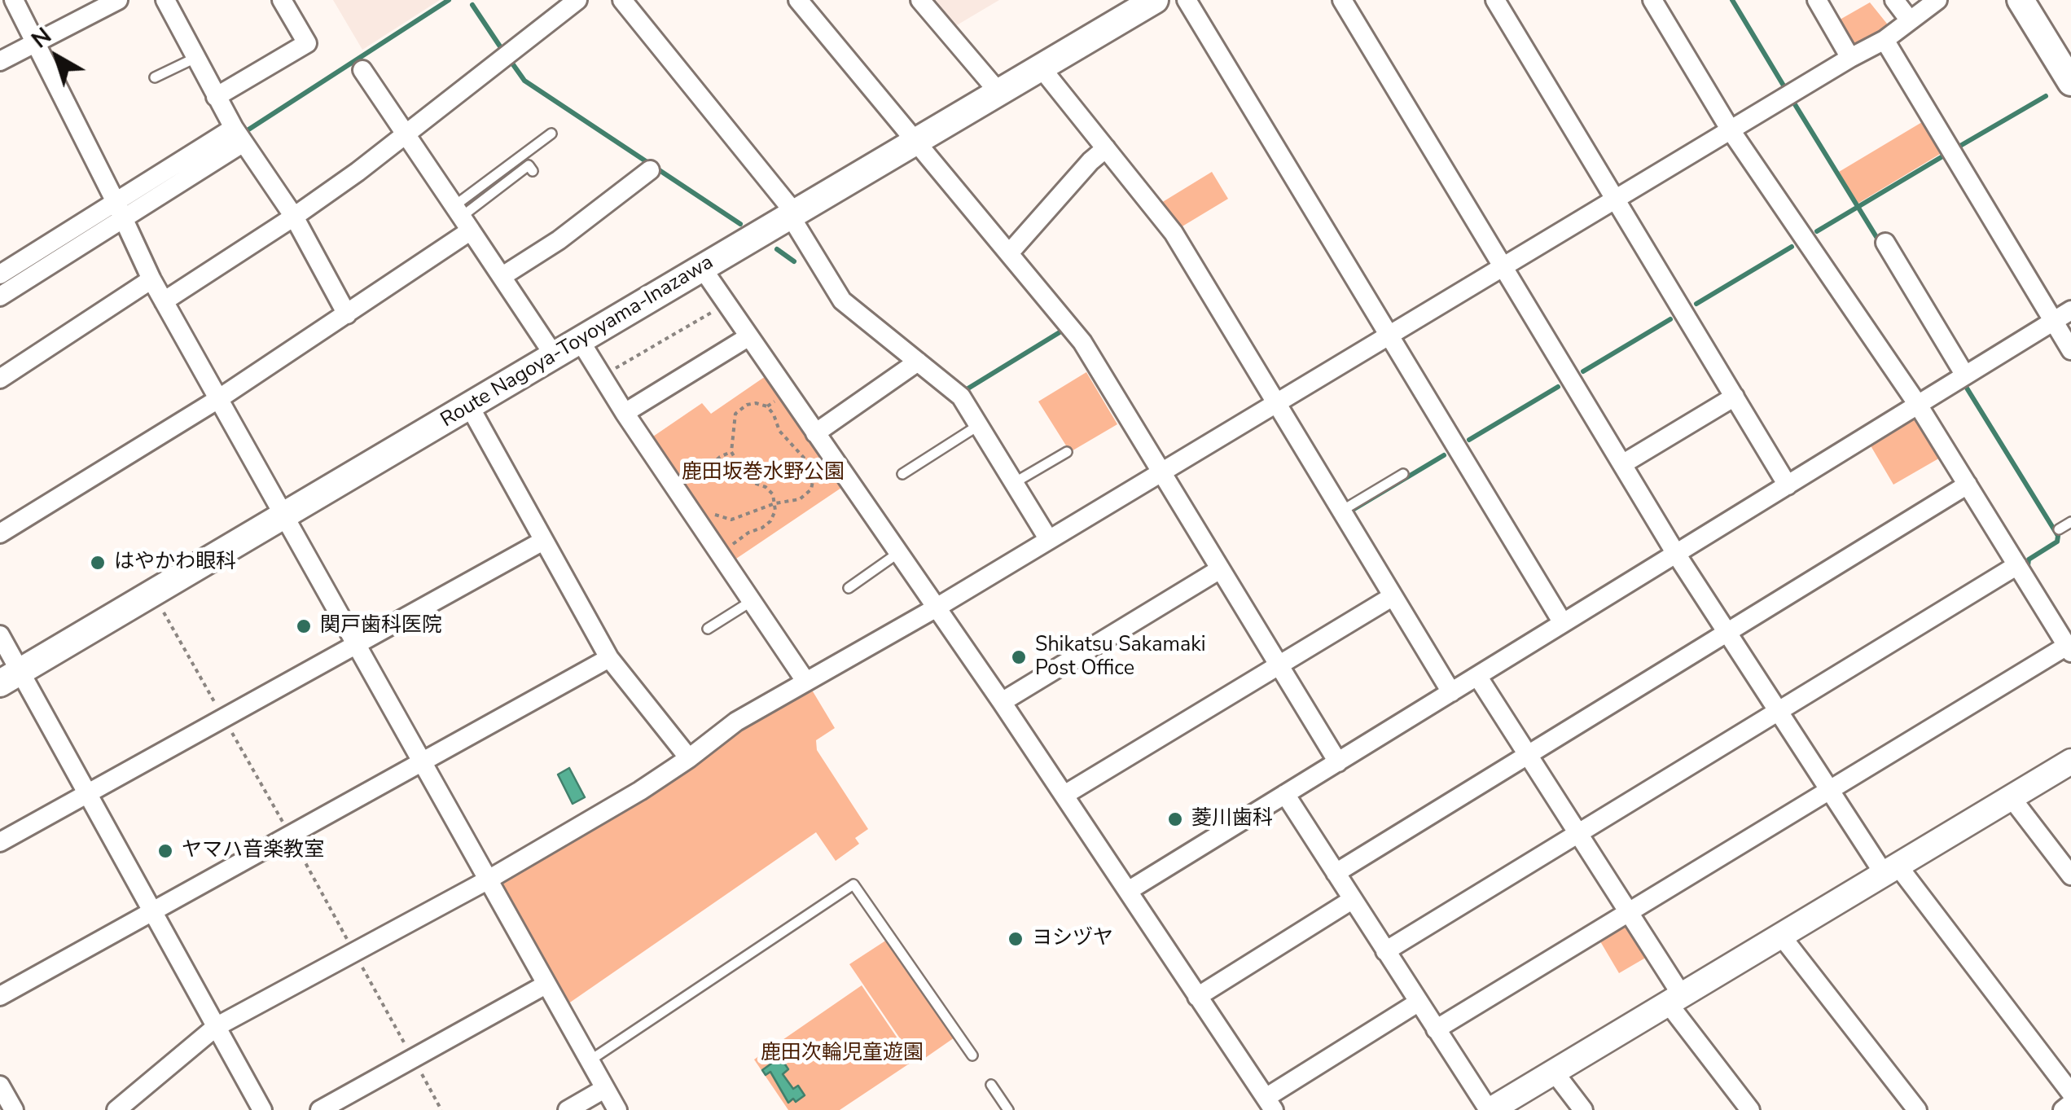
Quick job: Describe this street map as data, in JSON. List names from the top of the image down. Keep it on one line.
{"streets":{"main road":["Route Nagoya-Toyoyama-Inazawa"]},"parks":["鹿田坂巻水野公園","鹿田次輪児童遊園"],"places":["はやかわ眼科","関戸歯科医院","Shikatsu Sakamaki Post Office","菱川歯科","ヤマハ音楽教室","ヨシヅヤ"],"north":"top left"}
